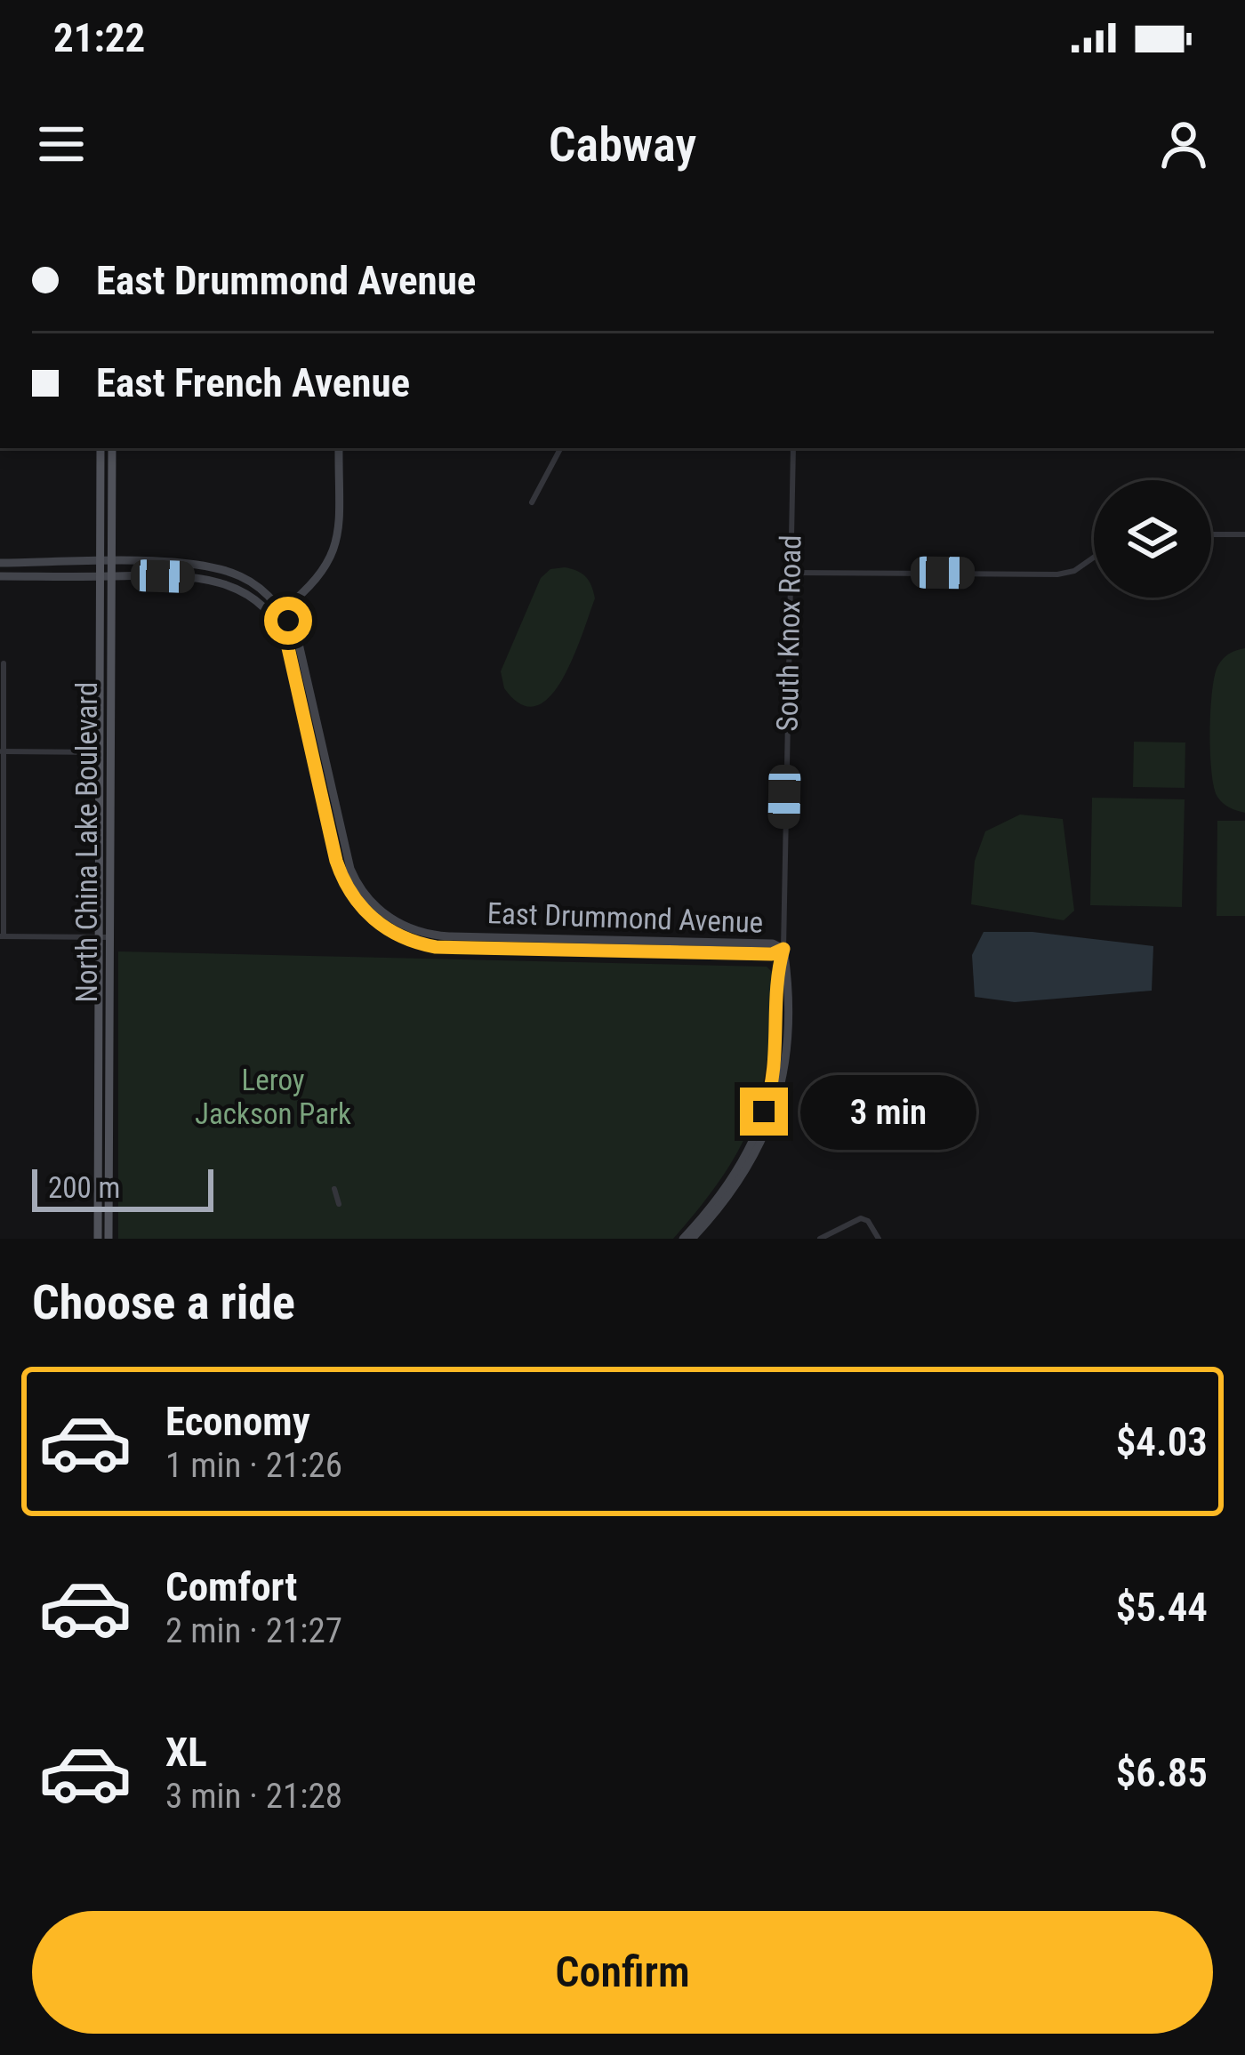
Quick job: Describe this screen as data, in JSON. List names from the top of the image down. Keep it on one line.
{"streets":{"main road":["North China Lake Boulevard"],"street":["South Knox Road","East Drummond Avenue"]},"crossings":[["South Knox Road","East Drummond Avenue"],["North China Lake Boulevard","East Drummond Avenue"]],"parks":["Leroy Jackson Park"],"scale_bar":"200 m","page":{"status":"21:22","header":"Cabway","banner":["East Drummond Avenue","East French Avenue"],"bubble":"3 min","scale":"200 m","heading":"Choose a ride","list":[{"name":"Economy","note":"1 min · 21:26","value":"$4.03"},{"name":"Comfort","note":"2 min · 21:27","value":"$5.44"},{"name":"XL","note":"3 min · 21:28","value":"$6.85"}],"buttons":"Confirm"}}
